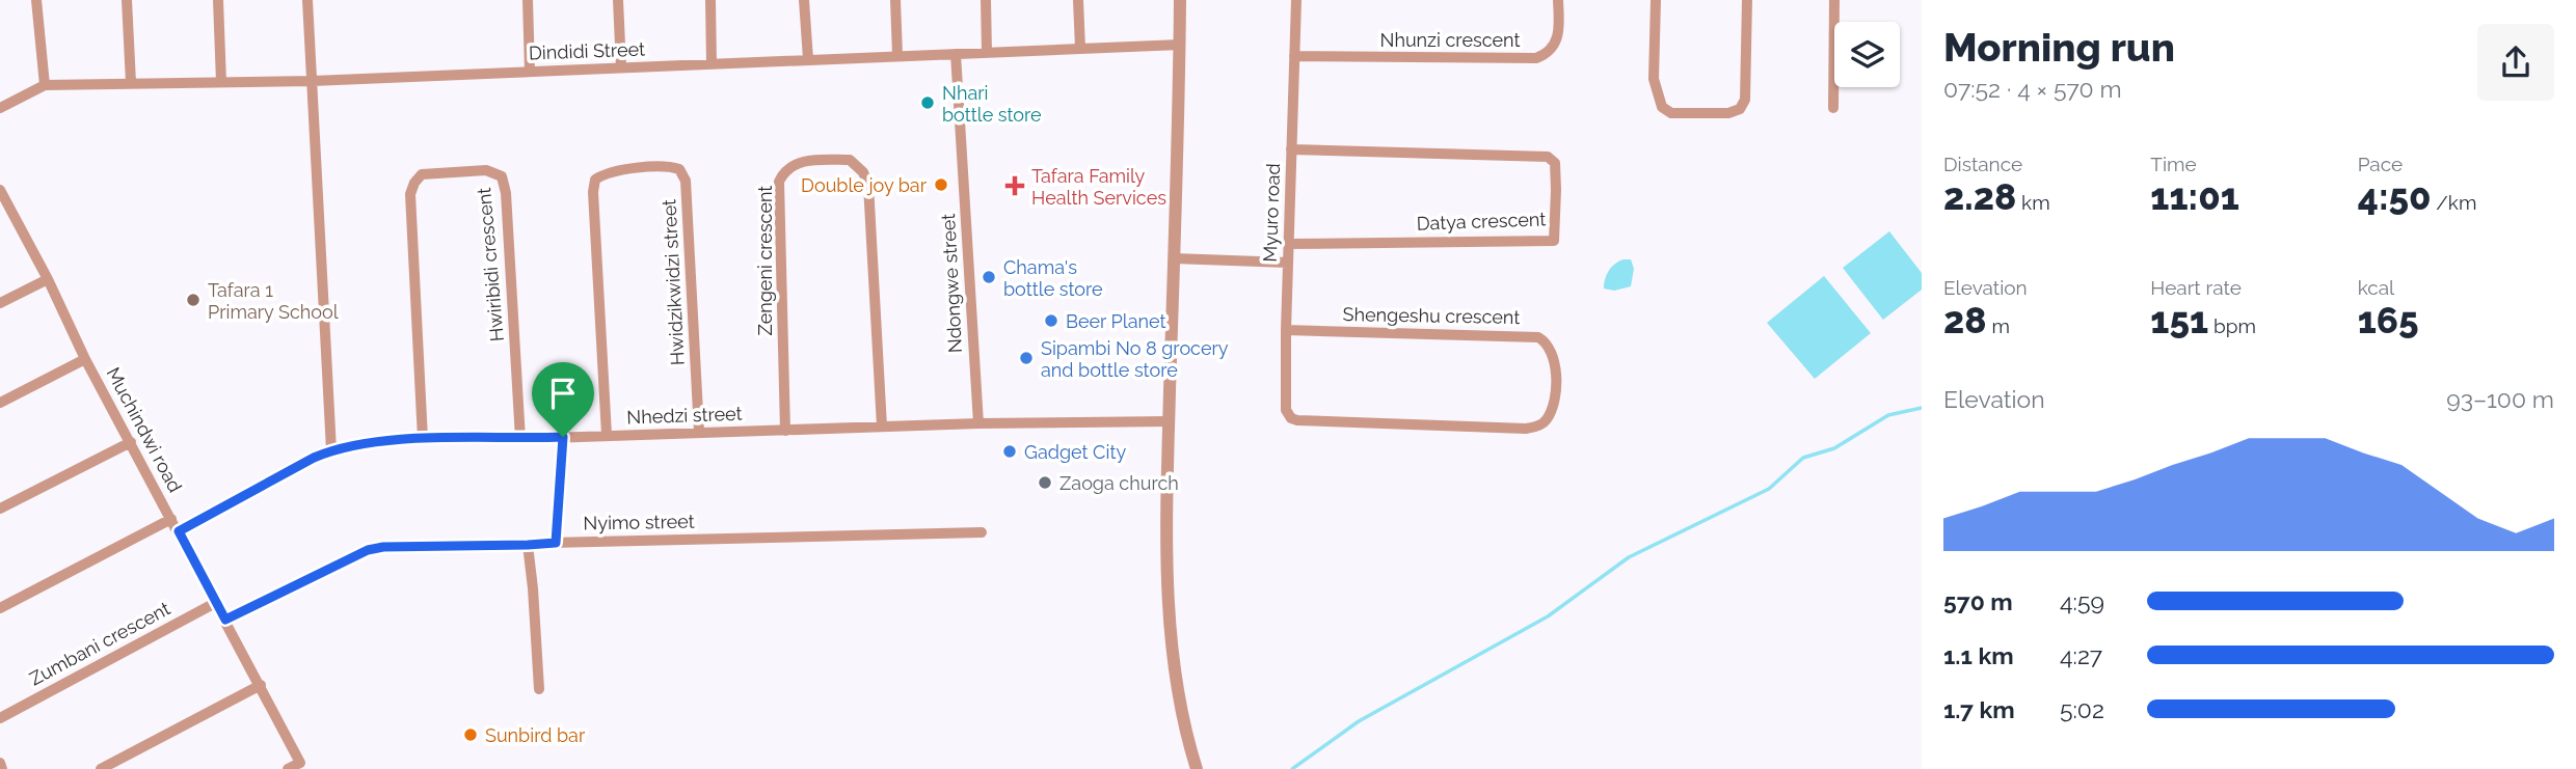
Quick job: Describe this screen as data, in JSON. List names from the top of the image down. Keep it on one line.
{"streets":{"street":["Nhunzi crescent","Dindidi Street","Myuro road","Datya crescent","Zengeni crescent","Hwiribidi crescent","Hwidzikwidzi street","Ndongwe street","Shengeshu crescent","Nhedzi street","Muchindwi road","Nyimo street","Zumbani crescent"]},"crossings":[["Nhunzi crescent","Myuro road"],["Dindidi Street","Ndongwe street"],["Myuro road","Datya crescent"],["Myuro road","Shengeshu crescent"],["Zengeni crescent","Nhedzi street"],["Hwiribidi crescent","Nhedzi street"],["Hwidzikwidzi street","Nhedzi street"],["Ndongwe street","Nhedzi street"],["Nhedzi street","Muchindwi road"],["Muchindwi road","Nyimo street"],["Muchindwi road","Zumbani crescent"]],"places":{"other":["Nhari bottle store","Double joy bar","Chama's bottle store","Tafara 1 Primary School","Beer Planet","Sipambi No 8 grocery and bottle store","Gadget City","Zaoga church","Sunbird bar"],"health":["Tafara Family Health Services"]},"page":{"heading":["Morning run","07:52 · 4 × 570 m"],"stats":[["Distance","2.28 km"],["Time","11:01"],["Pace","4:50 /km"],["Elevation","28 m"],["Heart rate","151 bpm"],["kcal","165"]],"chart":["Elevation","93–100 m"],"list":[{"name":"570 m","note":"4:59"},{"name":"1.1 km","note":"4:27"},{"name":"1.7 km","note":"5:02"}]}}
